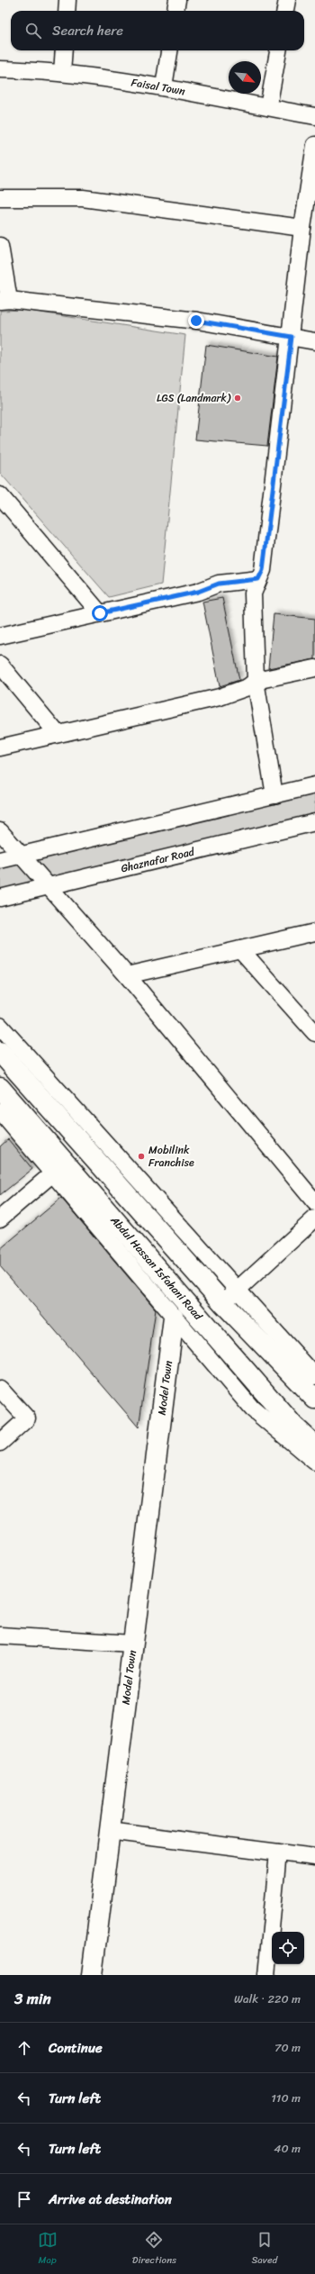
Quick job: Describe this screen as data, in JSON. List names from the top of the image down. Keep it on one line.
{"streets":{"main road":["Abdul Hassan Isfahani Road","Model Town"],"street":["Faisal Town","Ghaznafar Road"]},"places":["LGS (Landmark)","Mobilink Franchise"],"north":"bottom right","page":{"search":"Search here","heading":["3 min","Walk · 220 m"],"list":[["Continue","70 m"],["Turn left","110 m"],["Turn left","40 m"],"Arrive at destination"],"nav":["Map","Directions","Saved"]}}
